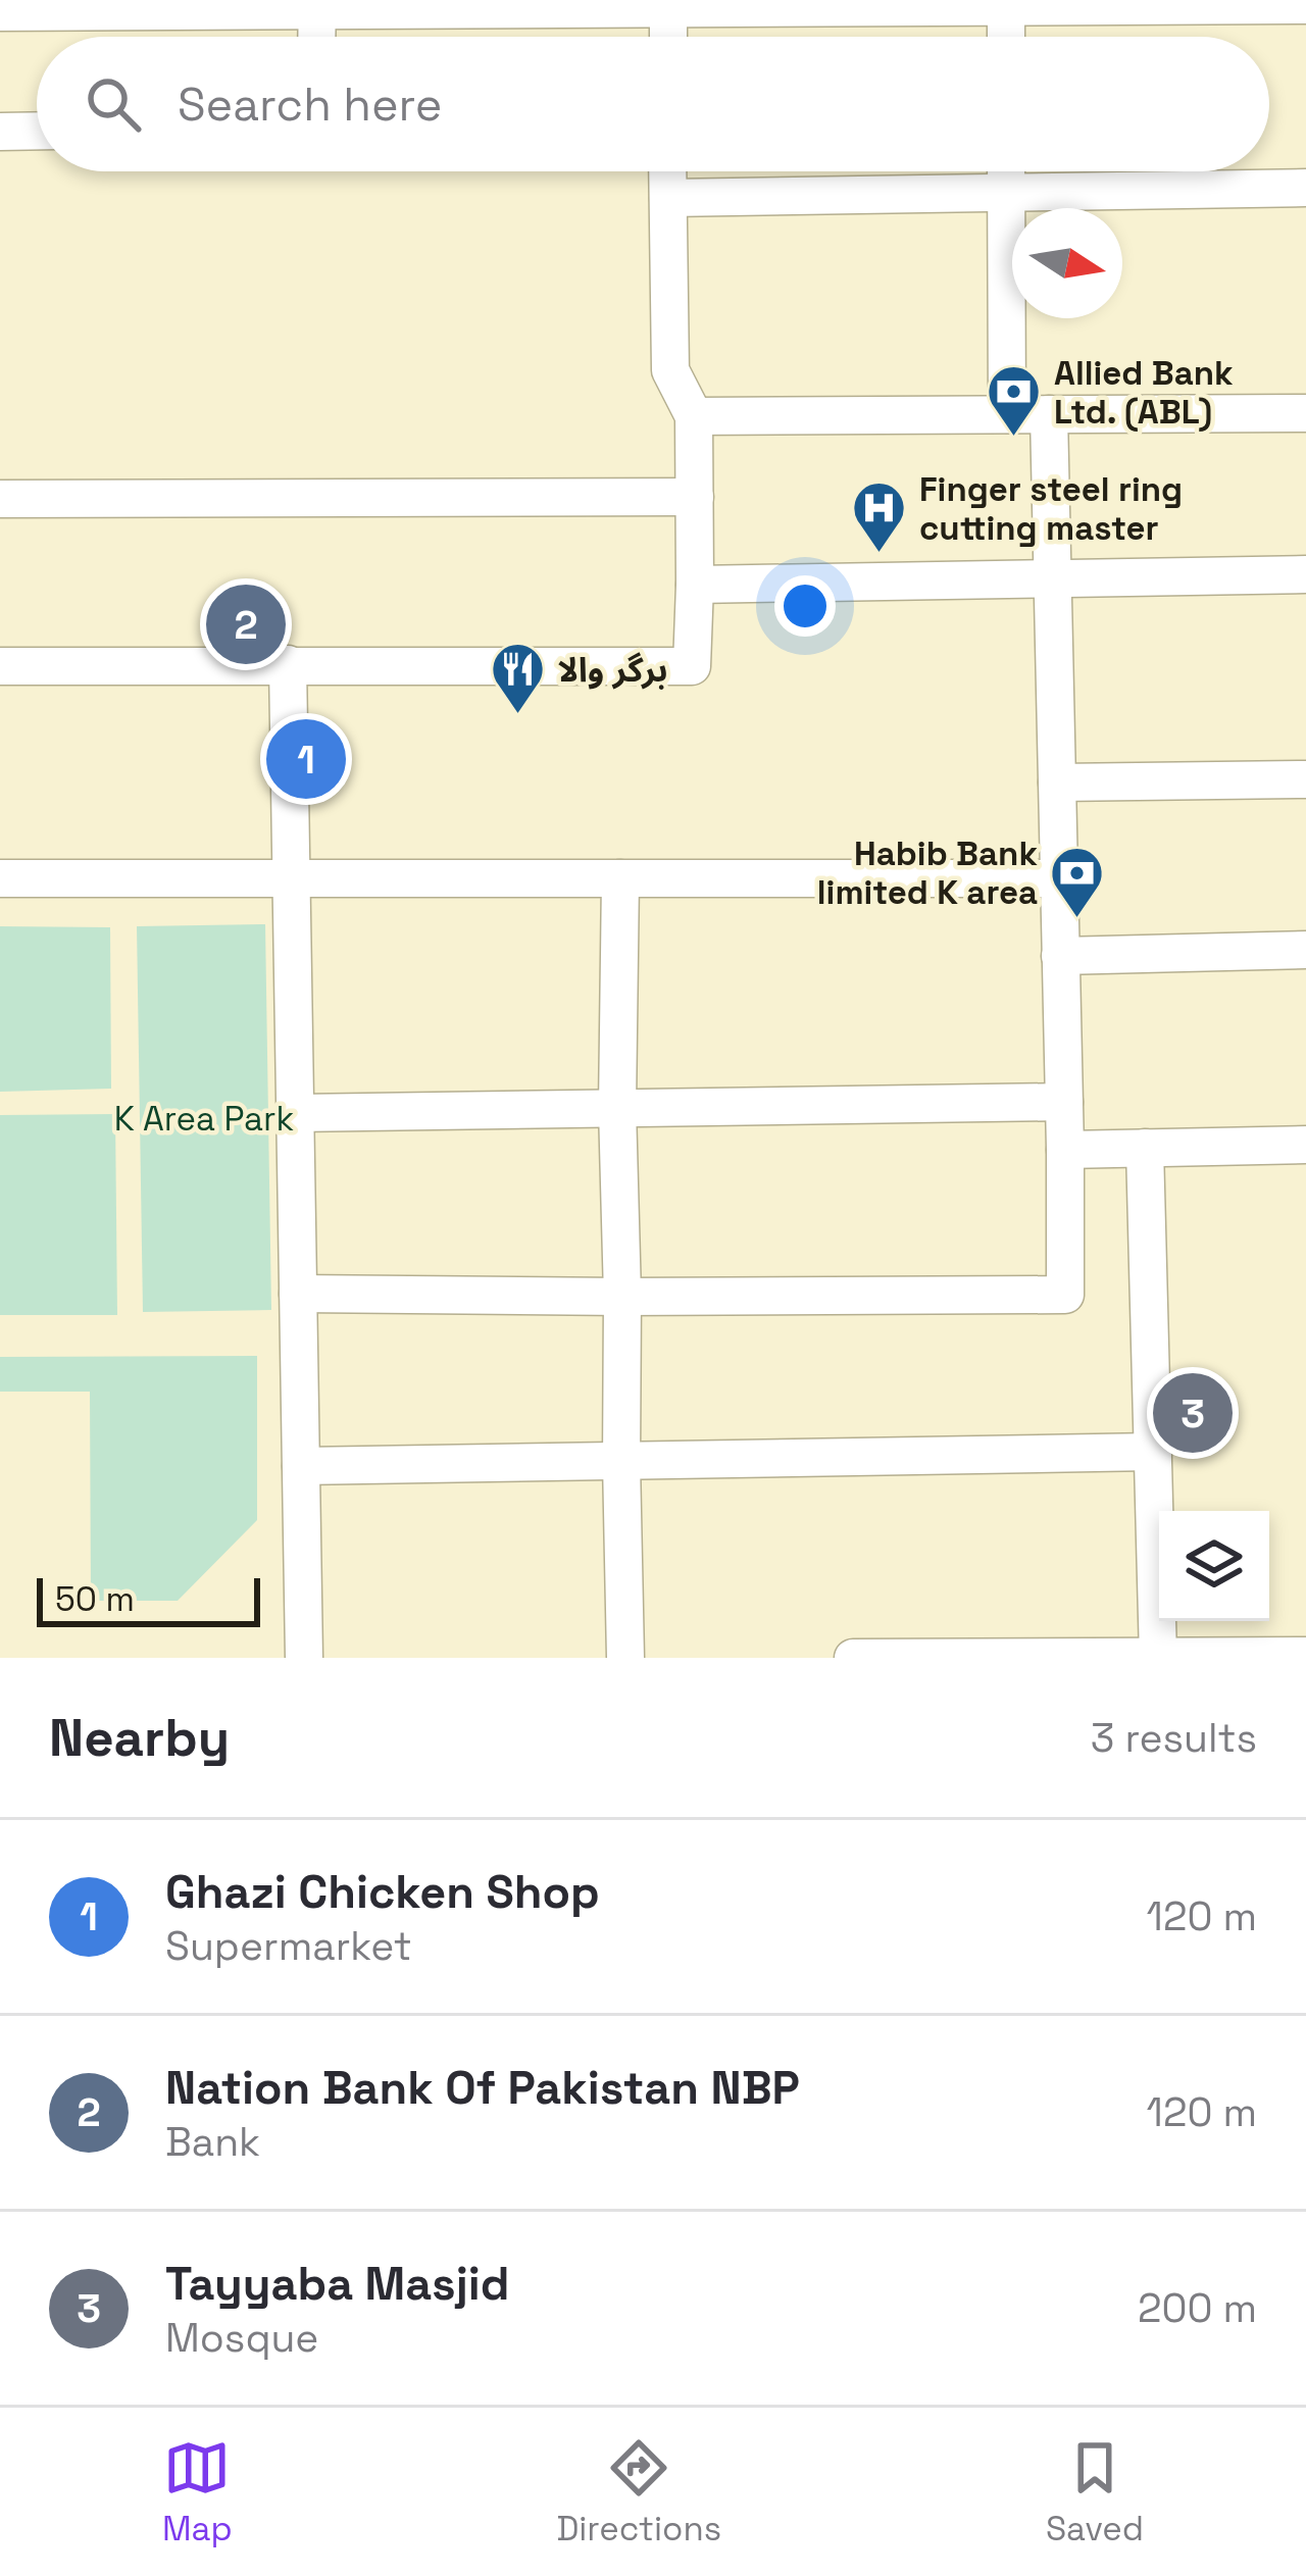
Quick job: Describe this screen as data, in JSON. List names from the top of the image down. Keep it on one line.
{"parks":["K Area Park"],"places":{"bank":["Allied Bank Ltd. (ABL)","Habib Bank limited K area"],"hospital":["Finger steel ring cutting master"],"restaurant":["برگر والا"]},"scale_bar":"50 m","north":"right","page":{"search":"Search here","pins":["2","1","3"],"scale":"50 m","heading":["Nearby","3 results"],"list":[{"mark":"1","name":"Ghazi Chicken Shop","note":"Supermarket","value":"120 m"},{"mark":"2","name":"Nation Bank Of Pakistan NBP","note":"Bank","value":"120 m"},{"mark":"3","name":"Tayyaba Masjid","note":"Mosque","value":"200 m"}],"nav":["Map","Directions","Saved"]}}
